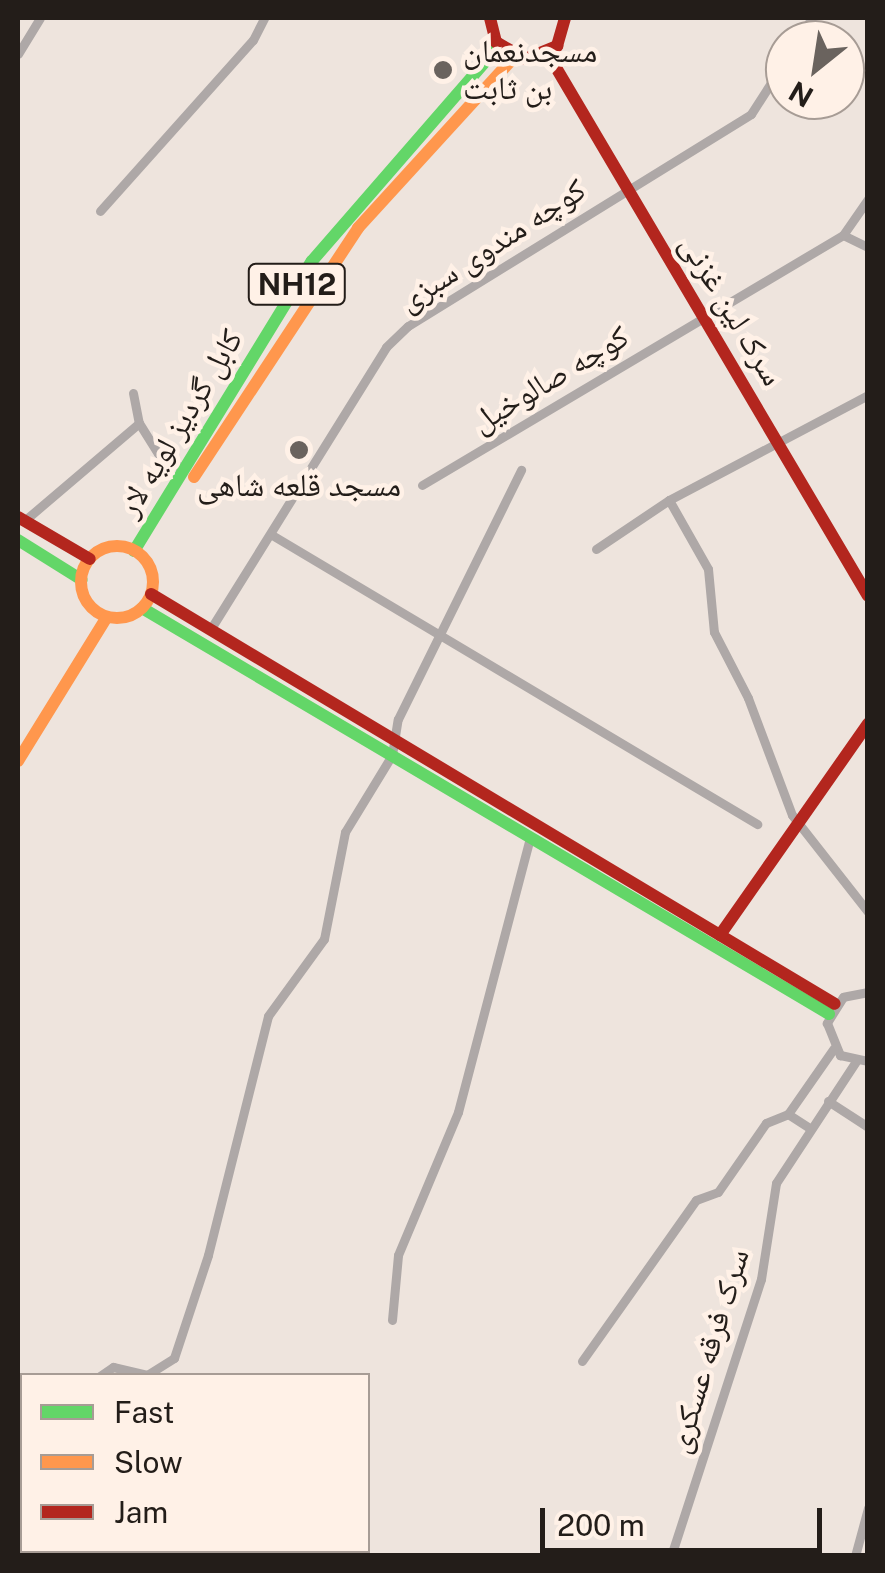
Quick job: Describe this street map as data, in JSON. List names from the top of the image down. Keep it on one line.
{"streets":{"main road":["NH12","سرک لین غزنی","کابل گردیز لویه لار"],"street":["کوچه مندوی سبزی","کوچه صالوخیل","سرک فرقه عسکری"]},"crossings":[["کوچه مندوی سبزی","سرک لین غزنی"],["سرک لین غزنی","کوچه صالوخیل"]],"places":["مسجدنعمان بن ثابت","مسجد قلعه شاهی"],"legend":["Fast","Slow","Jam"],"scale_bar":"200 m","north":"bottom left"}
